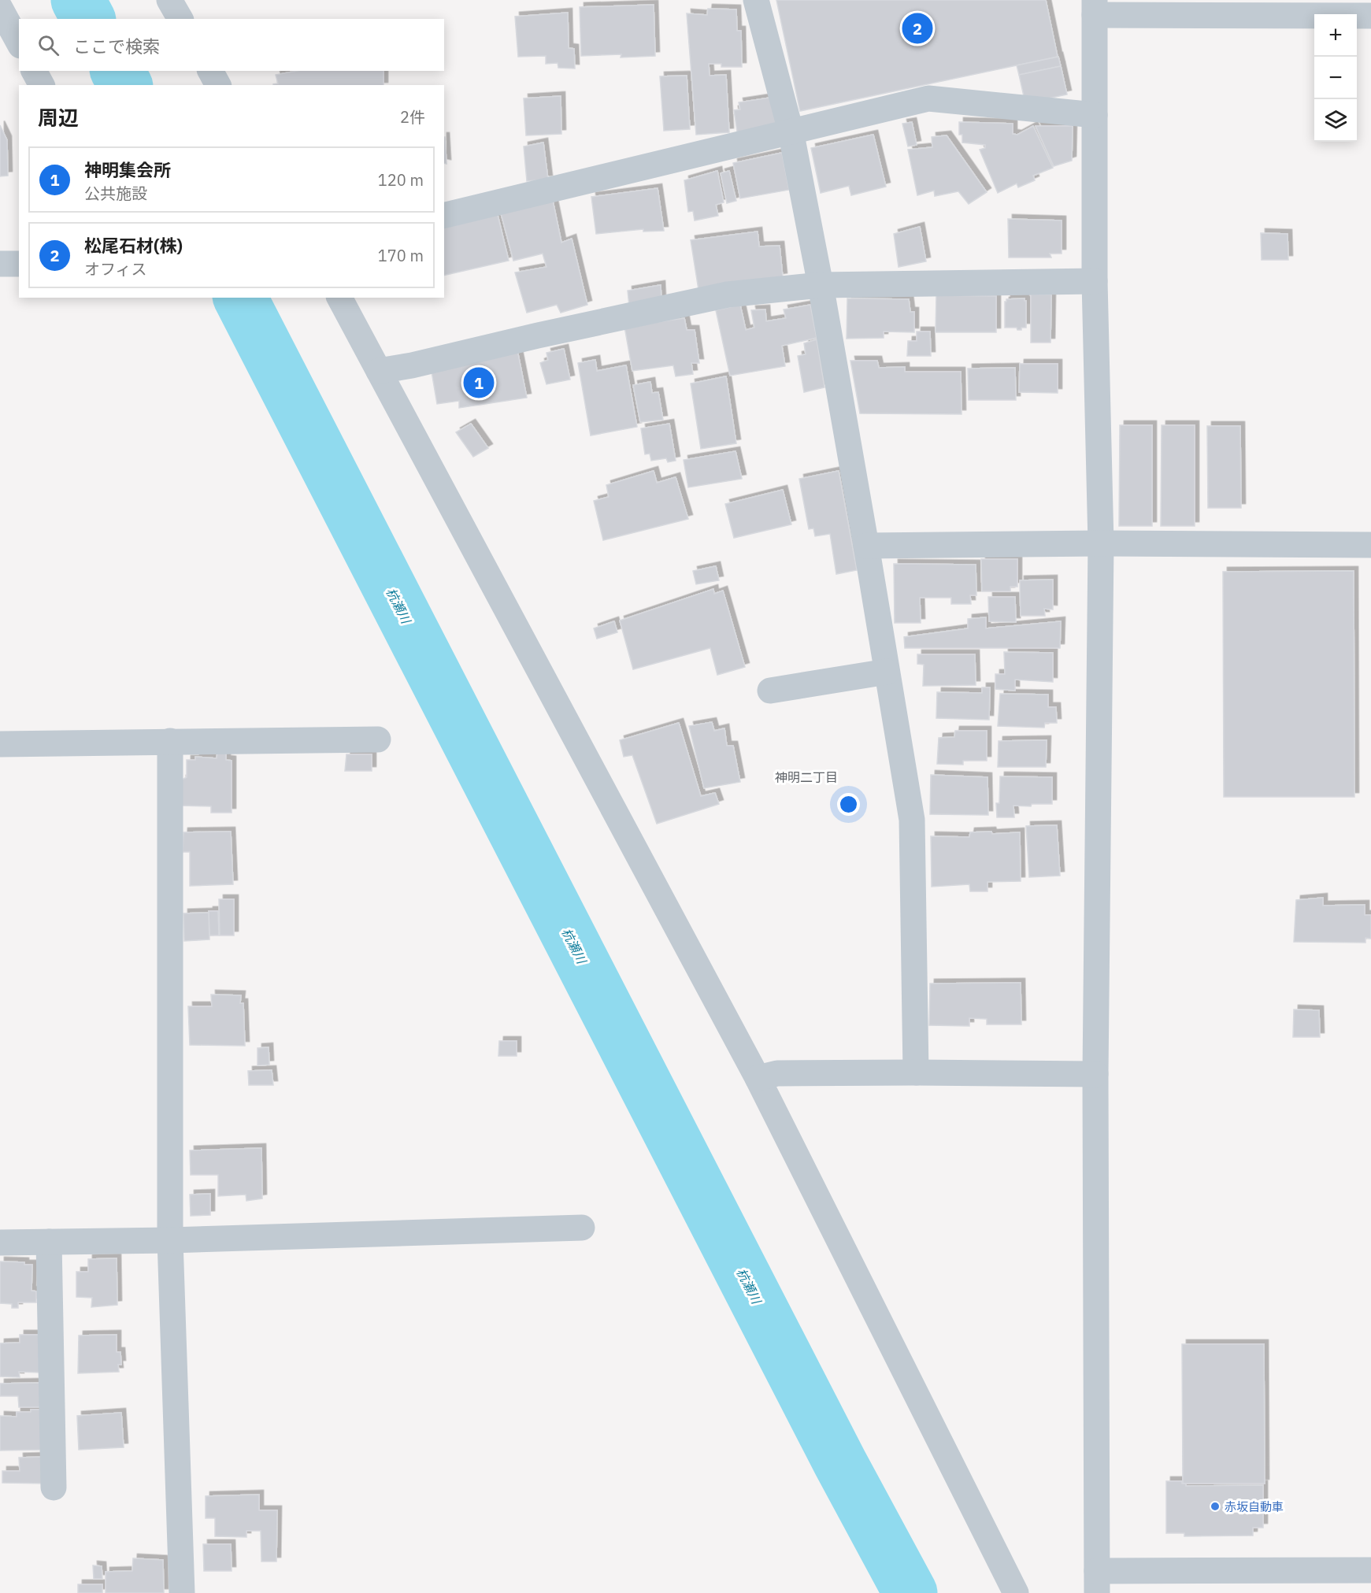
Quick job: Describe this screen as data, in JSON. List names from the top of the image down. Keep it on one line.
{"districts":["神明二丁目"],"water":["杭瀬川"],"places":["赤坂自動車"],"page":{"pins":["2","1"],"map_buttons":["+","−"],"search":"ここで検索","heading":["周辺","2件"],"list":[{"mark":"1","name":"神明集会所","note":"公共施設","value":"120 m"},{"mark":"2","name":"松尾石材(株)","note":"オフィス","value":"170 m"}]}}
